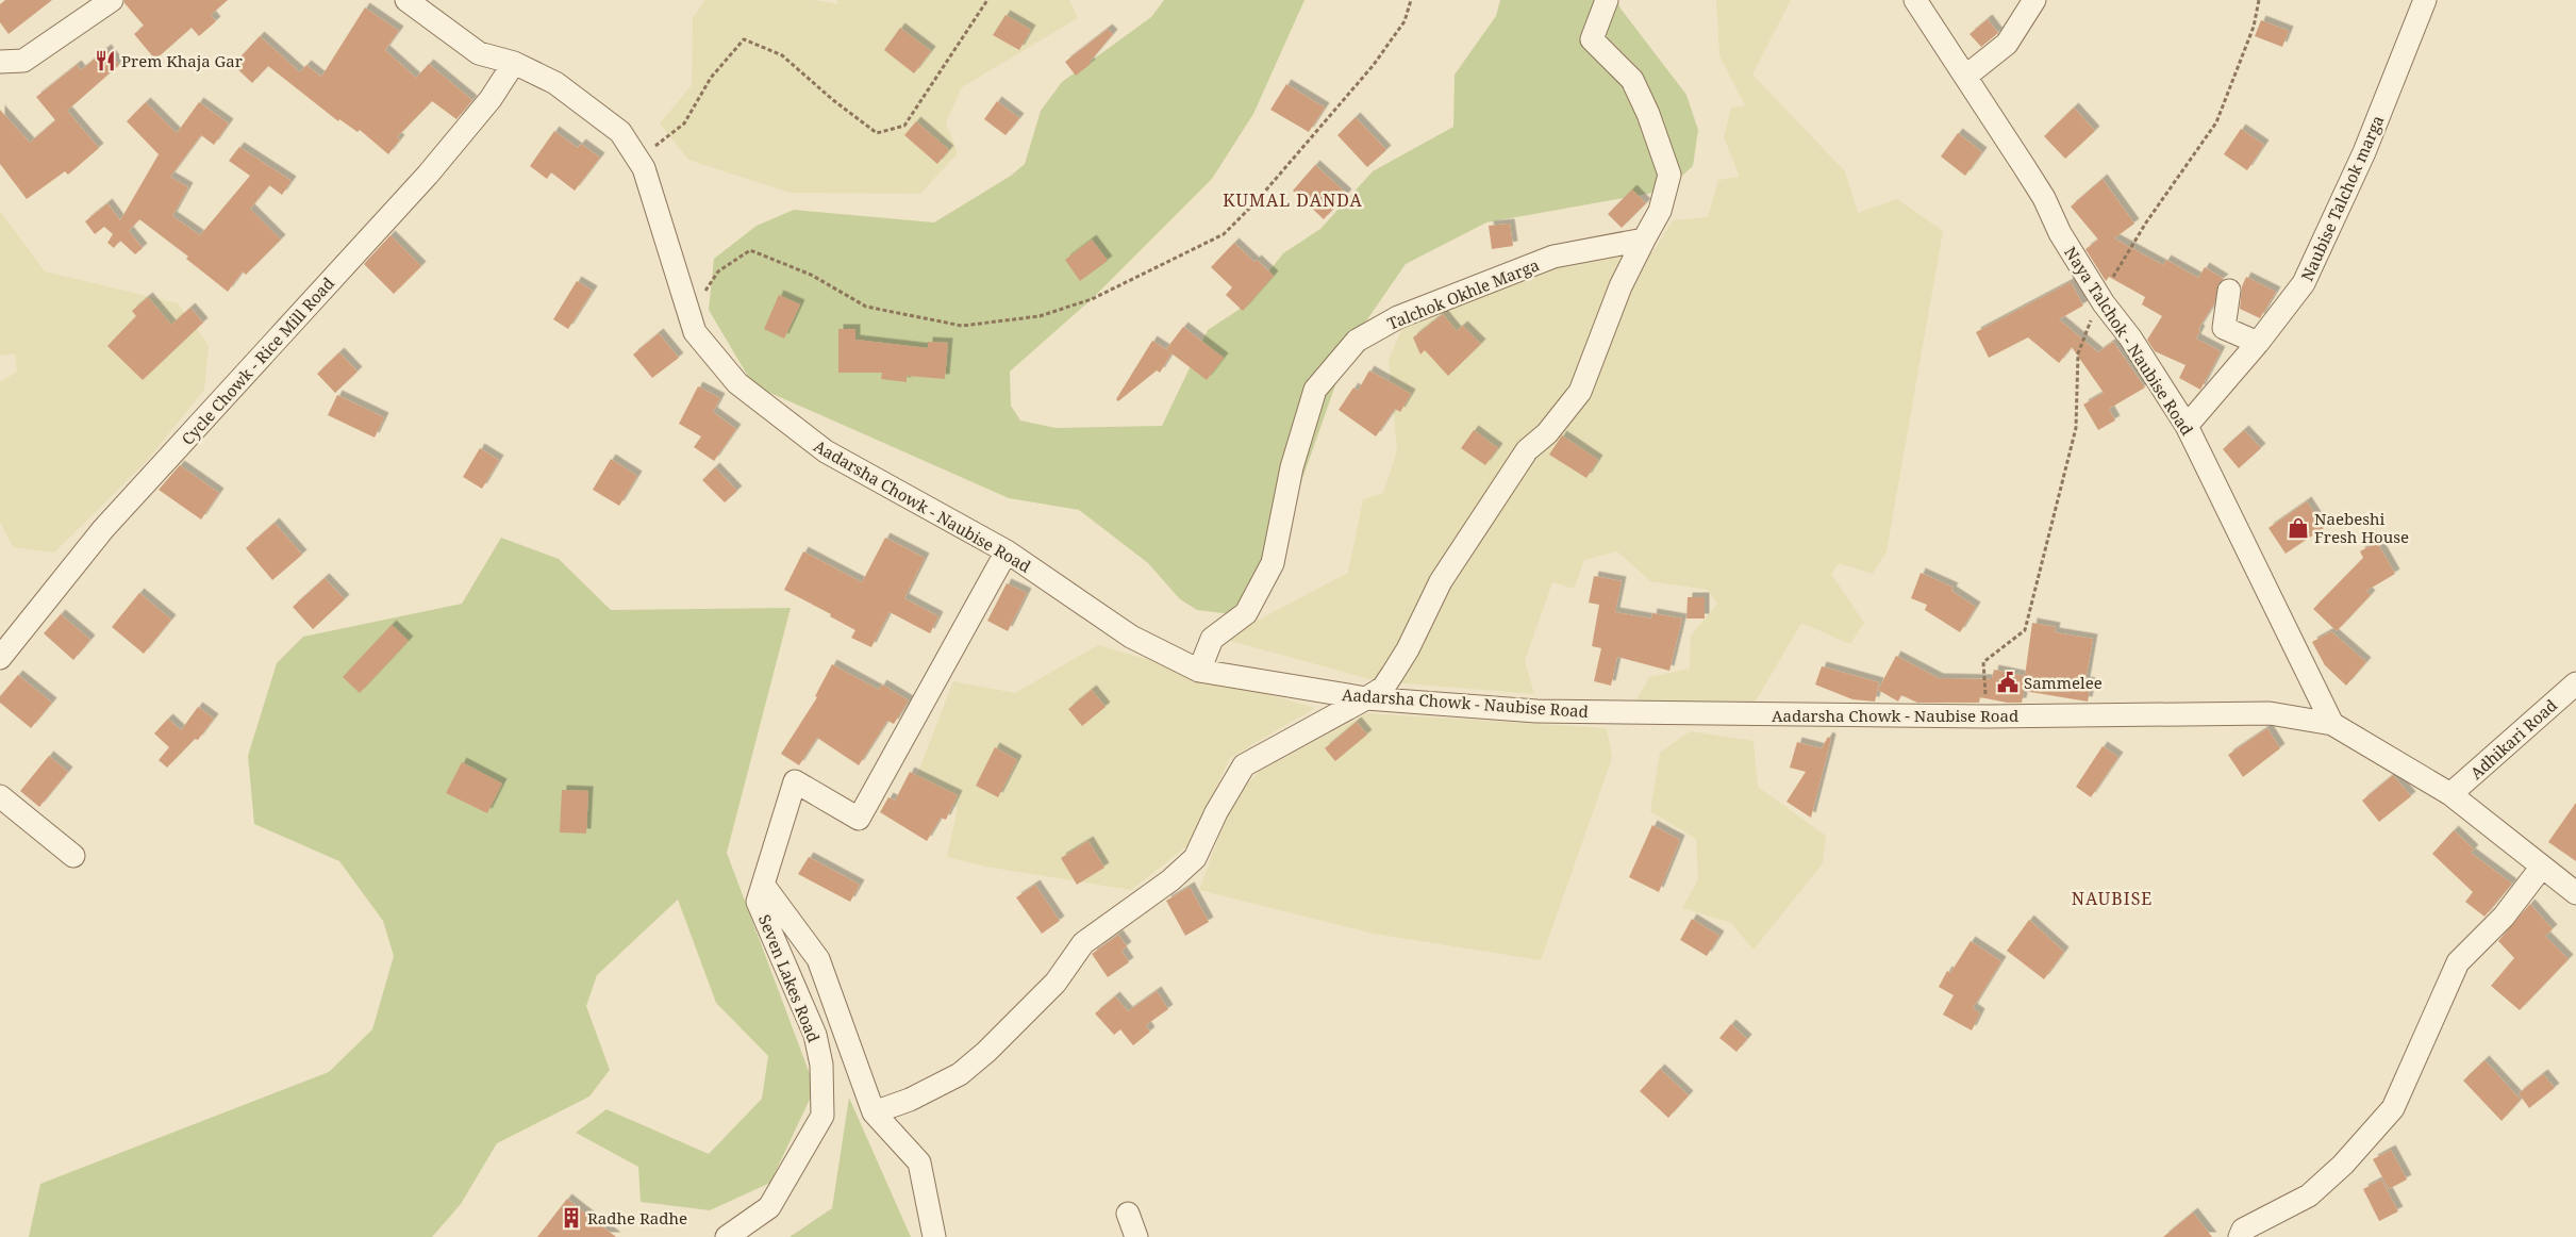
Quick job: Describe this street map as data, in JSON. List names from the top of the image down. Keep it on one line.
{"streets":{"street":["Naubise Talchok marga","Talchok Okhle Marga","Naya Talchok - Naubise Road","Cycle Chowk - Rice Mill Road","Aadarsha Chowk - Naubise Road","Adhikari Road","Seven Lakes Road"]},"crossings":[["Naubise Talchok marga","Naya Talchok - Naubise Road"],["Talchok Okhle Marga","Aadarsha Chowk - Naubise Road"],["Naya Talchok - Naubise Road","Aadarsha Chowk - Naubise Road"],["Cycle Chowk - Rice Mill Road","Aadarsha Chowk - Naubise Road"],["Aadarsha Chowk - Naubise Road","Seven Lakes Road"]],"districts":["KUMAL DANDA","NAUBISE"],"places":{"restaurant":["Prem Khaja Gar"],"shop":["Naebeshi Fresh House"],"public building":["Sammelee"],"building":["Radhe Radhe"]}}
